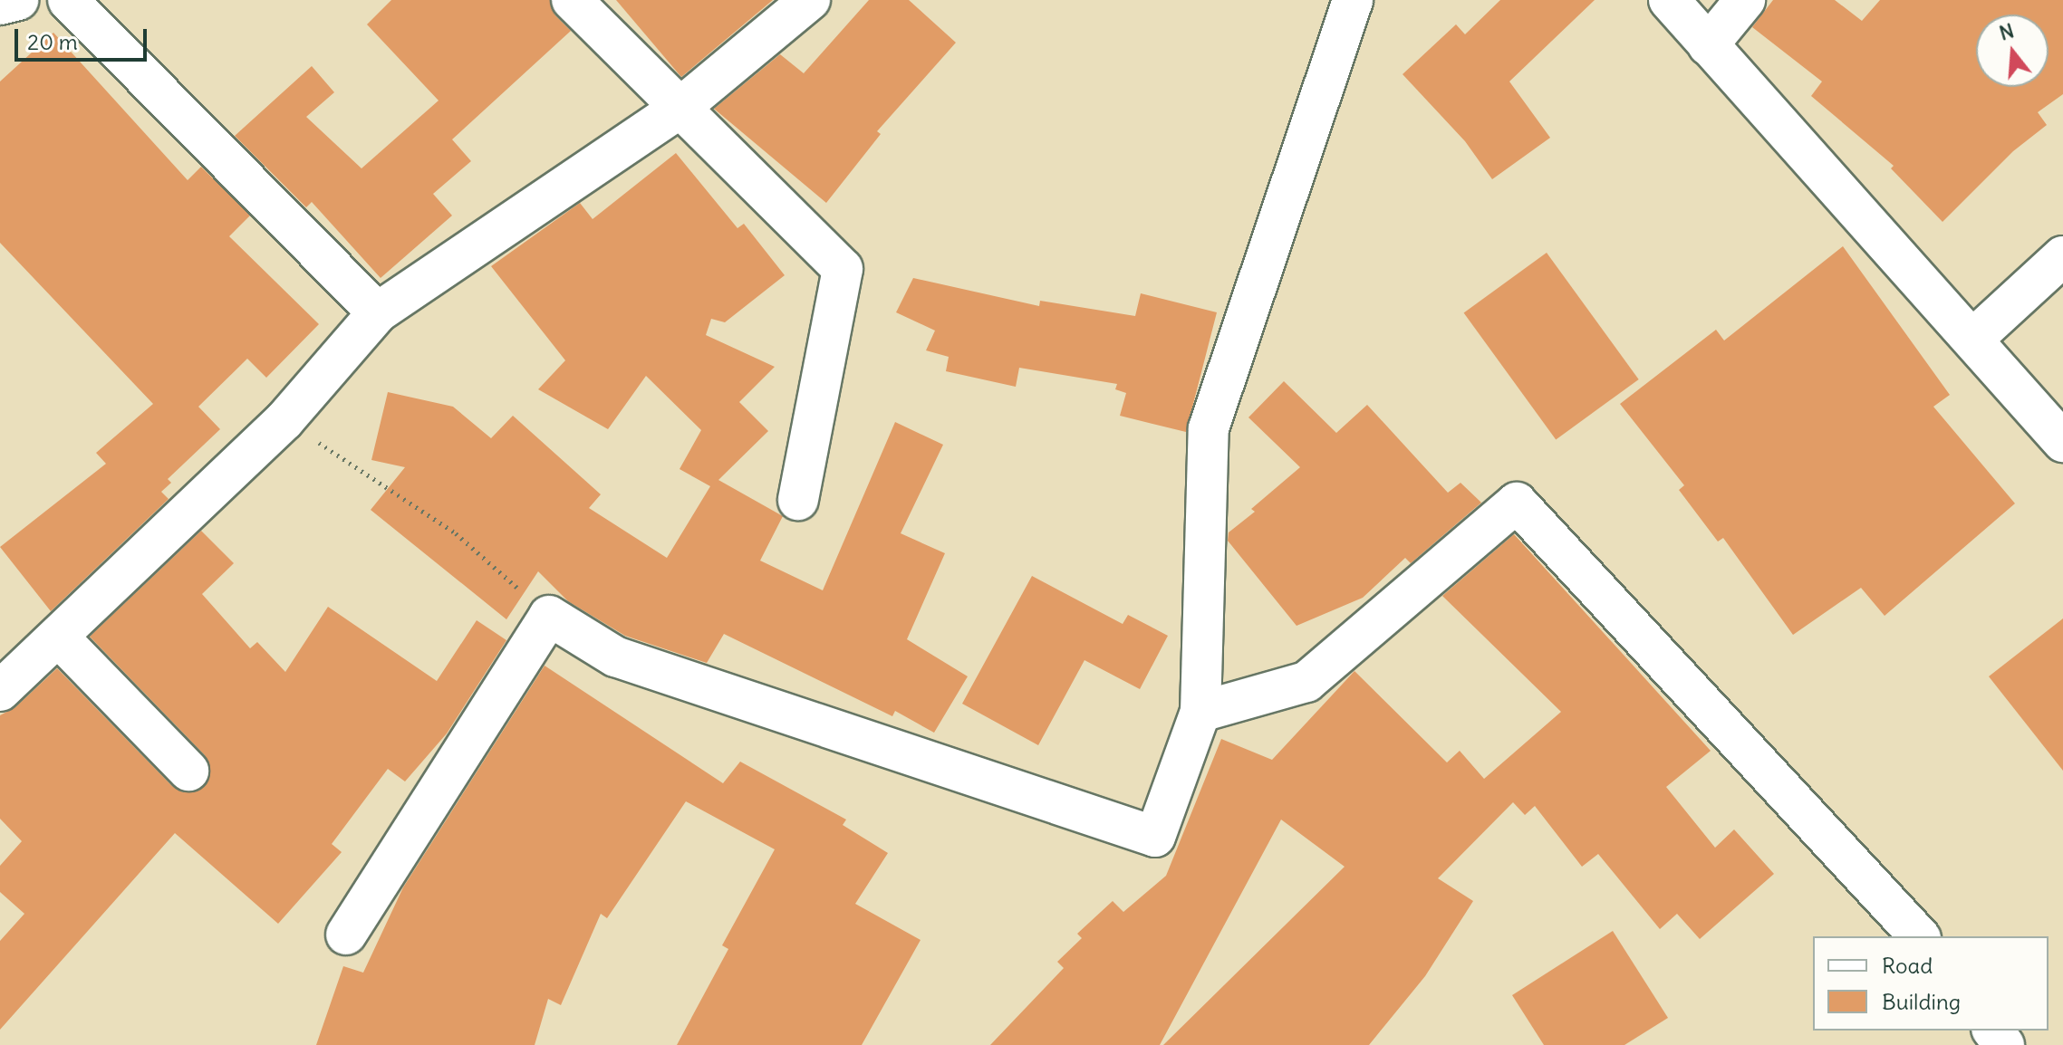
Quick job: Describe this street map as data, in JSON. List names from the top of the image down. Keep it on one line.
{"legend":["Road","Building"],"scale_bar":"20 m","north":"top"}
